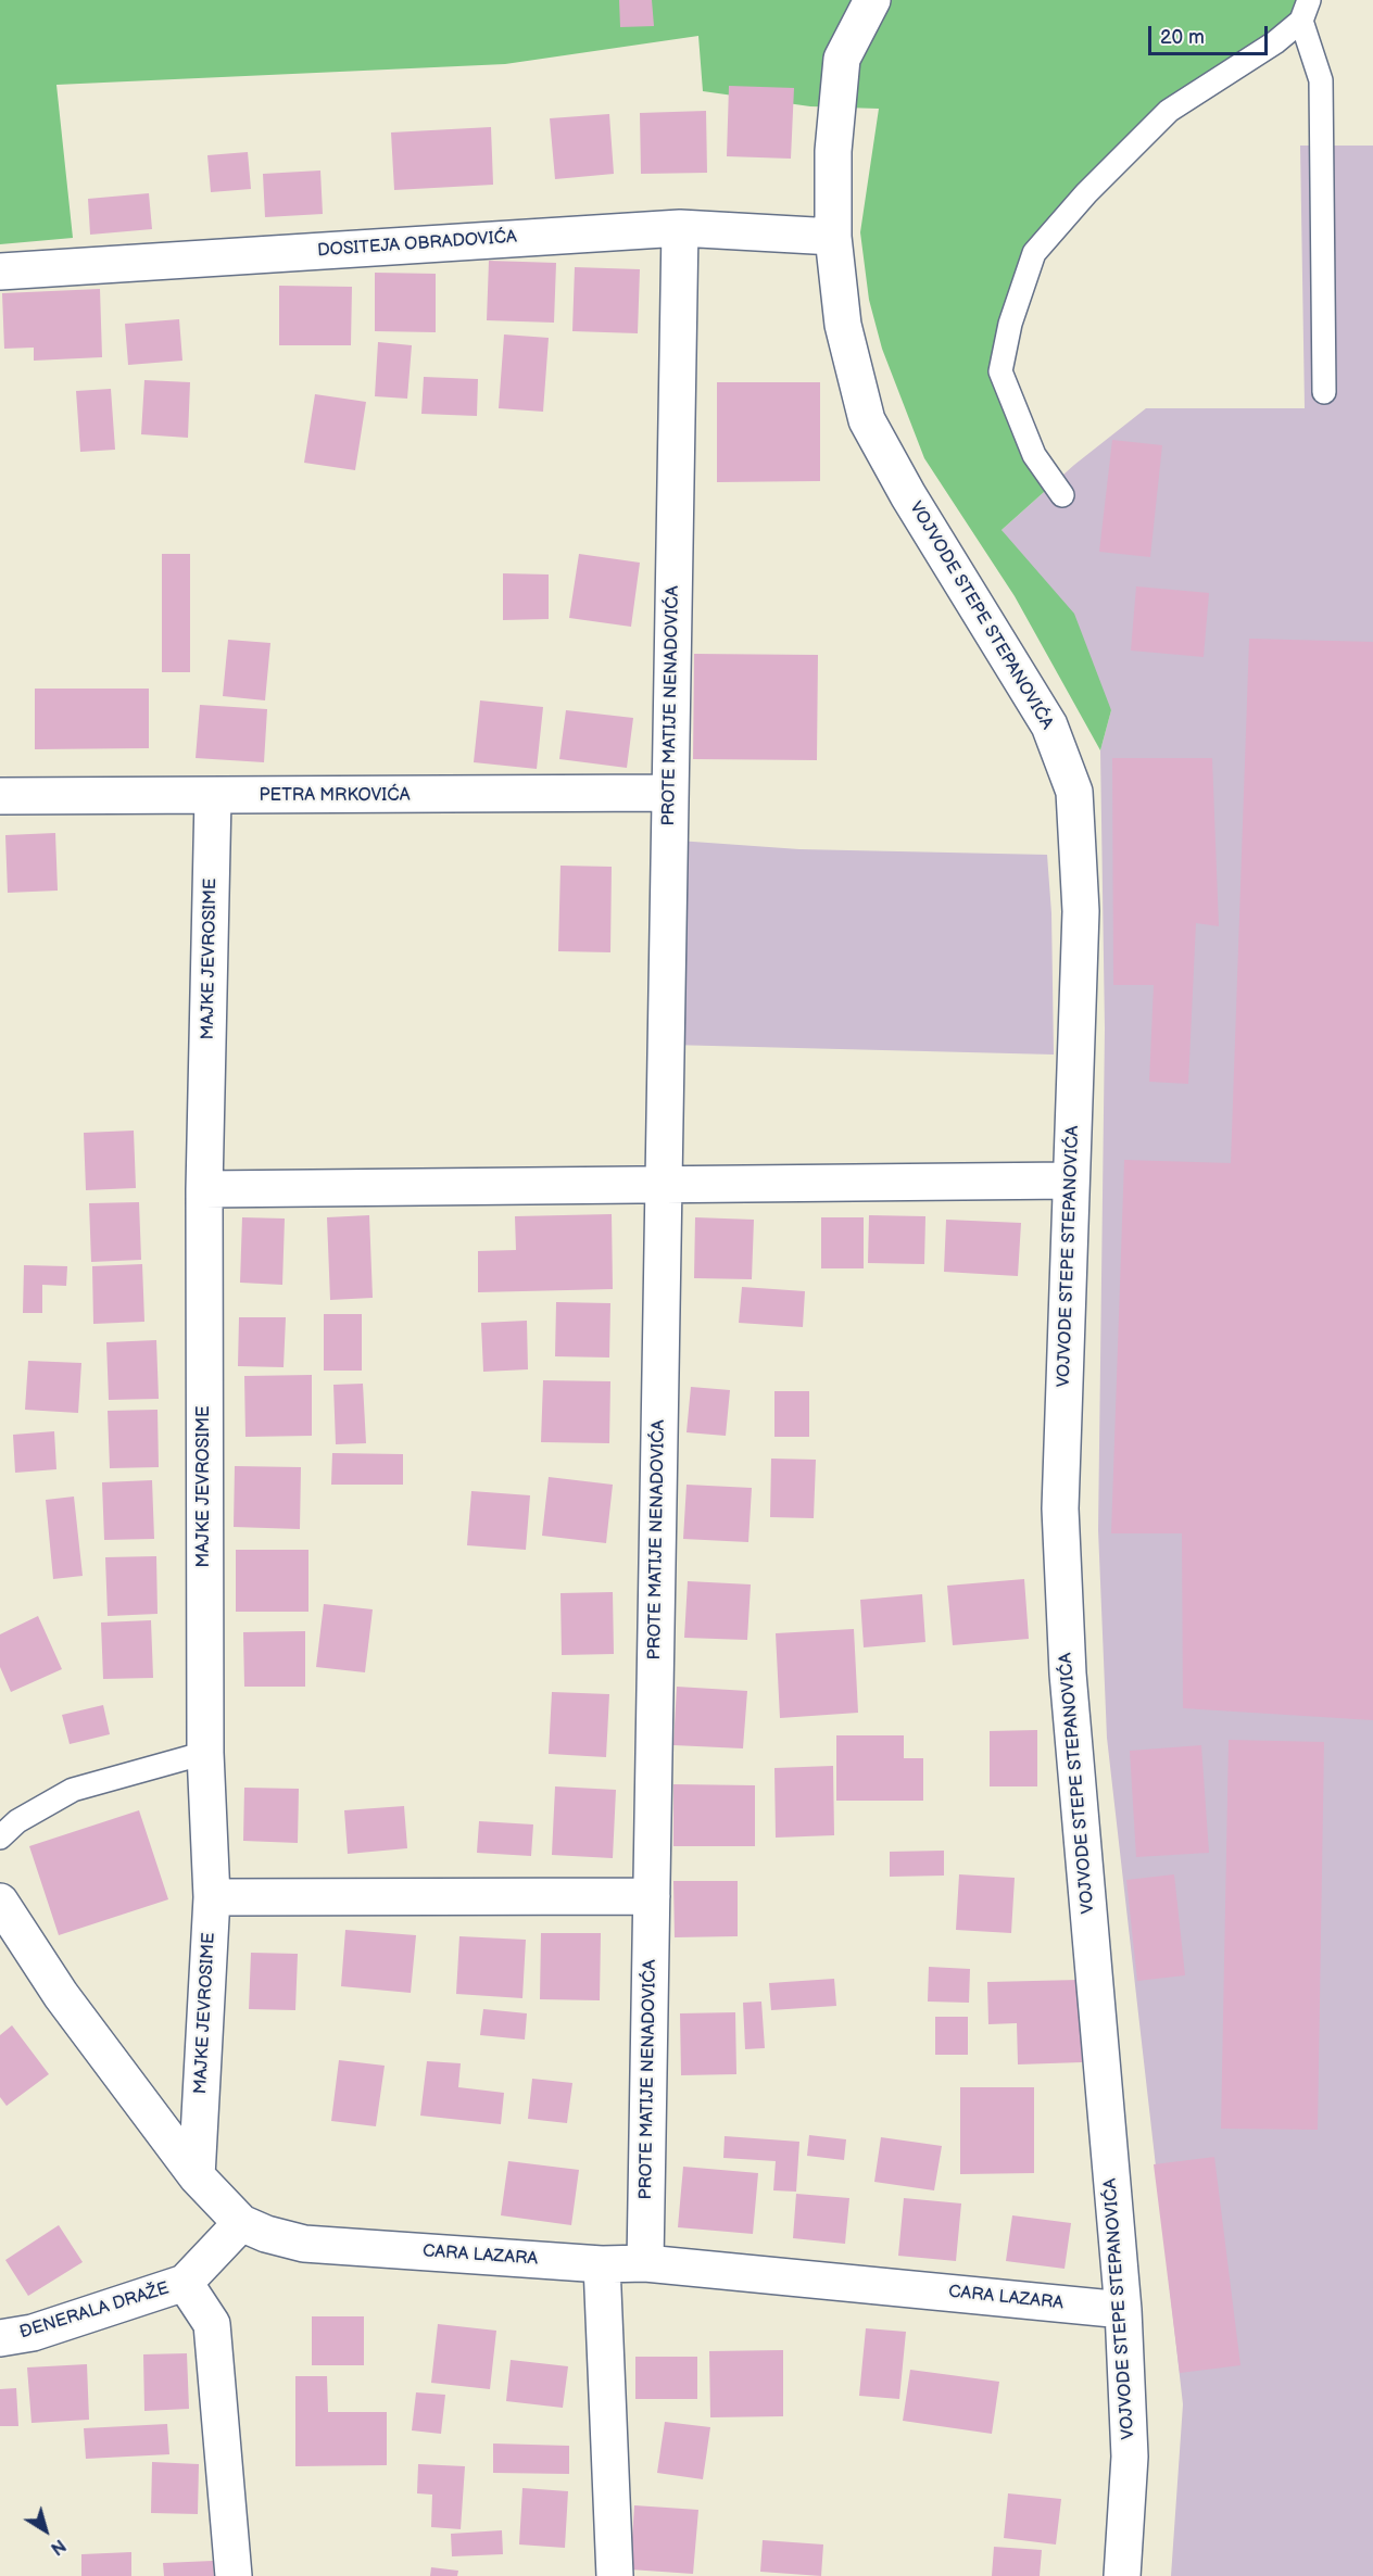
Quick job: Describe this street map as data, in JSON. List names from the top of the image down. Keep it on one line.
{"streets":{"street":["DOSITEJA OBRADOVIĆA","VOJVODE STEPE STEPANOVIĆA","PROTE MATIJE NENADOVIĆA","PETRA MRKOVIĆA","MAJKE JEVROSIME","CARA LAZARA","ĐENERALA DRAŽE"]},"crossings":[["DOSITEJA OBRADOVIĆA","VOJVODE STEPE STEPANOVIĆA"],["DOSITEJA OBRADOVIĆA","PROTE MATIJE NENADOVIĆA"],["VOJVODE STEPE STEPANOVIĆA","CARA LAZARA"],["PROTE MATIJE NENADOVIĆA","PETRA MRKOVIĆA"],["PROTE MATIJE NENADOVIĆA","CARA LAZARA"],["PETRA MRKOVIĆA","MAJKE JEVROSIME"],["MAJKE JEVROSIME","CARA LAZARA"],["CARA LAZARA","ĐENERALA DRAŽE"]],"scale_bar":"20 m","north":"bottom right"}
